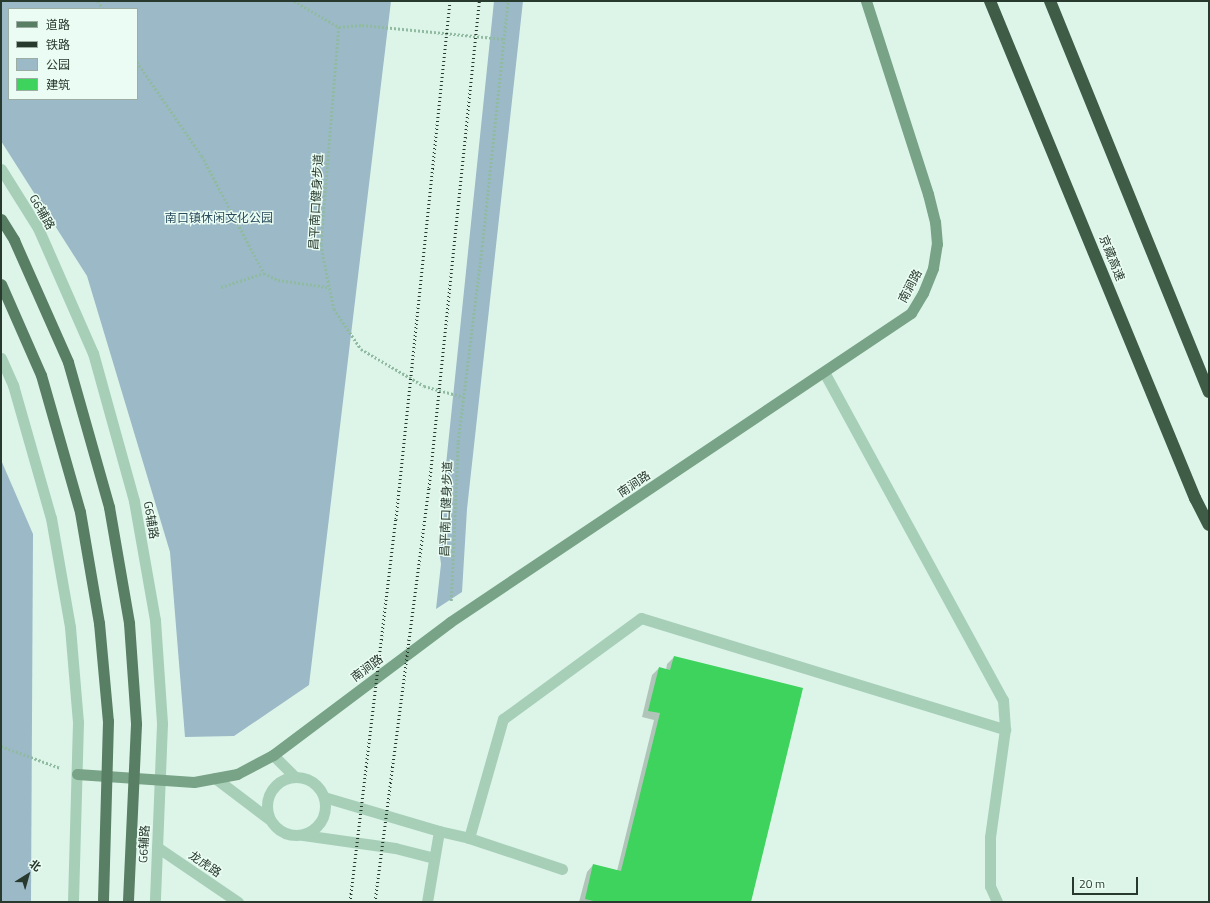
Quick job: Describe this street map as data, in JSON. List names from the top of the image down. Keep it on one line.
{"streets":{"highway":["京藏高速"],"main road":["G6辅路","南涧路"],"street":["龙虎路"],"path":["昌平南口健身步道"]},"crossings":[["昌平南口健身步道","南涧路"],["G6辅路","南涧路"],["G6辅路","龙虎路"]],"parks":["南口镇休闲文化公园"],"legend":["道路","铁路","公园","建筑"],"scale_bar":"20 m","north":"top right"}
